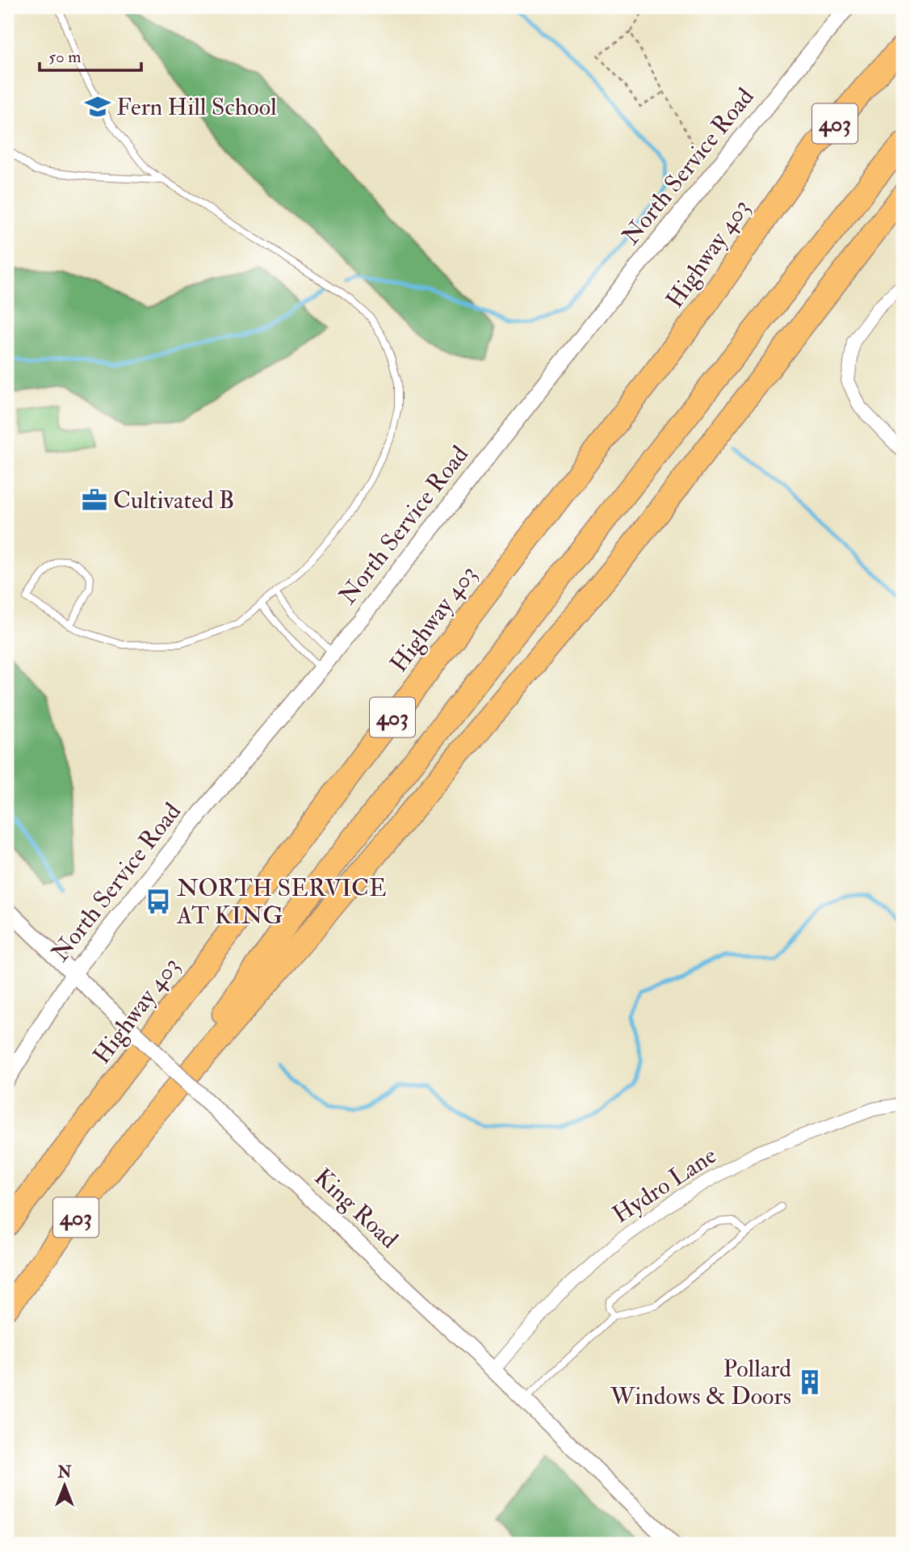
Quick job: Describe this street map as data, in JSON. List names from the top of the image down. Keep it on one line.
{"streets":{"highway":["403","Highway 403"],"street":["North Service Road","Hydro Lane","King Road"]},"crossings":[["North Service Road","King Road"],["Hydro Lane","King Road"]],"places":{"school or university":["Fern Hill School"],"office":["Cultivated B"],"bus stop":["NORTH SERVICE AT KING"],"building":["Pollard Windows & Doors"]},"scale_bar":"50 m","north":"top"}
